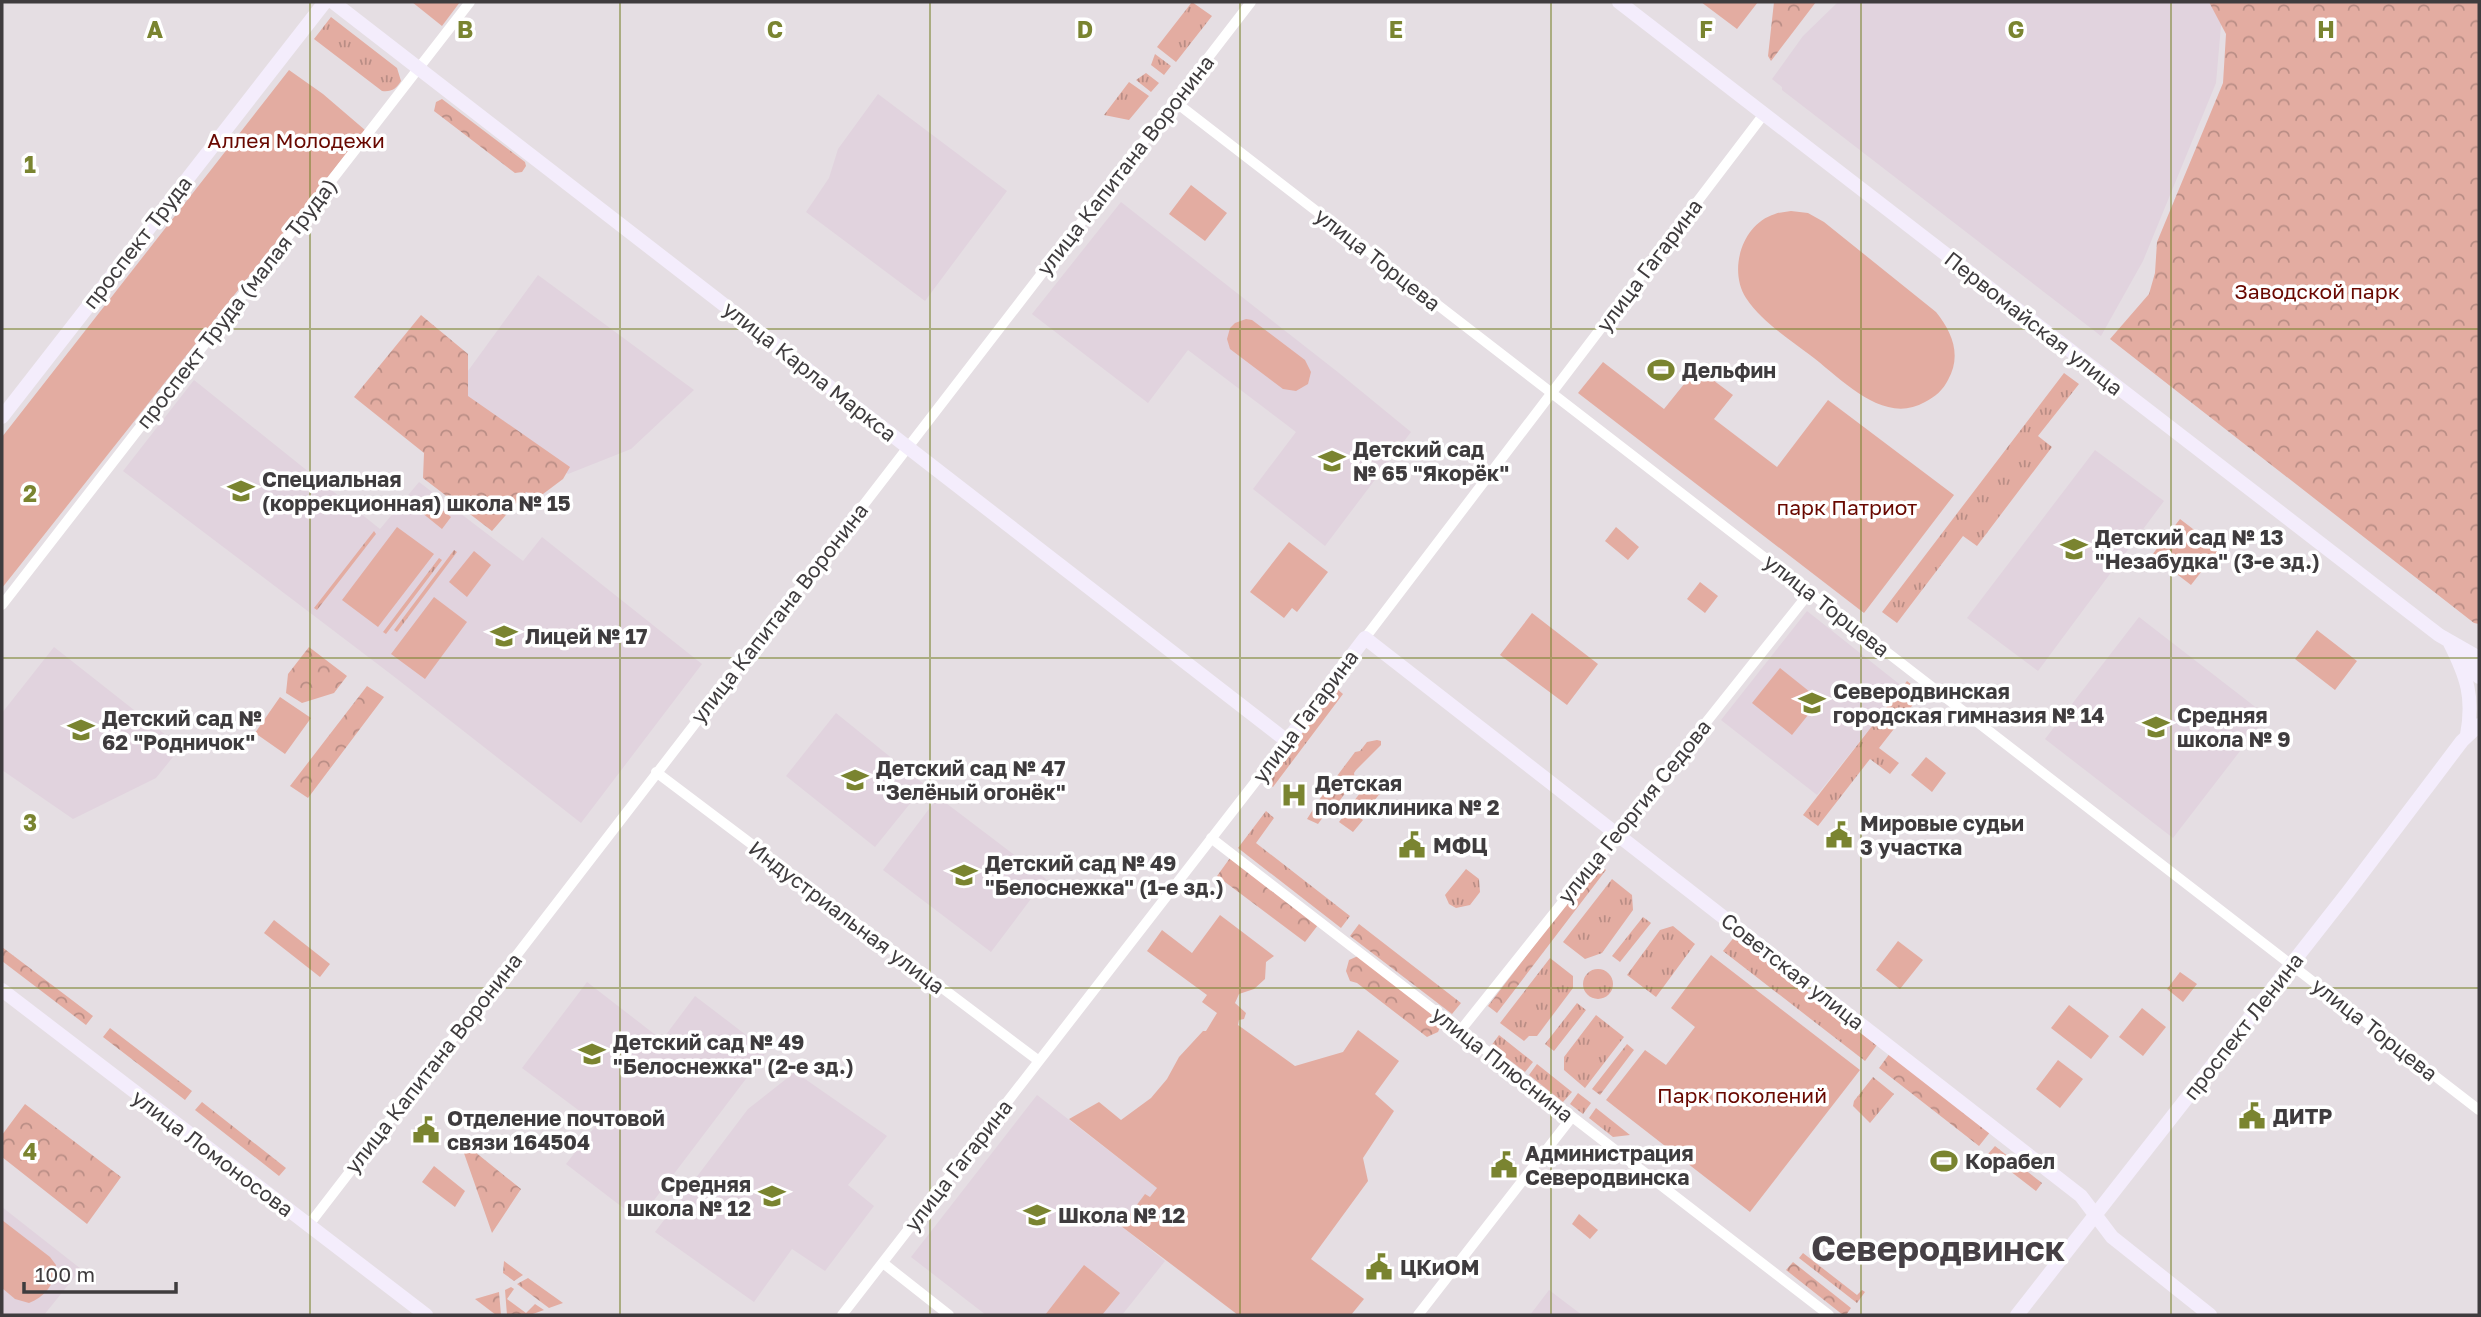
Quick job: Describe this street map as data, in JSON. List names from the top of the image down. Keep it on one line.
{"streets":{"street":["улица Капитана Воронина","проспект Труда","улица Торцева","улица Гагарина","проспект Труда (малая Труда)","Первомайская улица","улица Карла Маркса","улица Георгия Седова","Индустриальная улица","Советская улица","проспект Ленина","улица Плюснина","улица Ломоносова"]},"crossings":[["улица Капитана Воронина","улица Торцева"],["улица Капитана Воронина","улица Карла Маркса"],["улица Капитана Воронина","Индустриальная улица"],["улица Капитана Воронина","улица Ломоносова"],["улица Торцева","улица Гагарина"],["улица Торцева","улица Георгия Седова"],["улица Торцева","проспект Ленина"],["улица Гагарина","Первомайская улица"],["улица Гагарина","улица Карла Маркса"],["улица Гагарина","Индустриальная улица"],["улица Гагарина","Советская улица"],["улица Гагарина","улица Плюснина"],["проспект Труда (малая Труда)","улица Карла Маркса"],["улица Георгия Седова","Советская улица"],["улица Георгия Седова","улица Плюснина"],["Советская улица","проспект Ленина"]],"districts":["Северодвинск"],"parks":["Аллея Молодежи","Заводской парк","парк Патриот","Парк поколений"],"places":{"sports":["Дельфин","Корабел"],"school or university":["Детский сад № 65 \"Якорёк\"","Специальная (коррекционная) школа № 15","Детский сад № 13 \"Незабудка\" (3-е зд.)","Лицей № 17","Северодвинская городская гимназия № 14","Средняя школа № 9","Детский сад № 62 \"Родничок\"","Детский сад № 47 \"Зелёный огонёк\"","Детский сад № 49 \"Белоснежка\" (1-е зд.)","Детский сад № 49 \"Белоснежка\" (2-е зд.)","Средняя школа № 12","Школа № 12"],"hospital":["Детская поликлиника № 2"],"public building":["Мировые судьи 3 участка","МФЦ","ДИТР","Отделение почтовой связи 164504","Администрация Северодвинска","ЦКиОМ"]},"scale_bar":"100 m","grid":{"columns":["A","B","C","D","E","F","G","H"],"rows":["1","2","3","4"]}}
